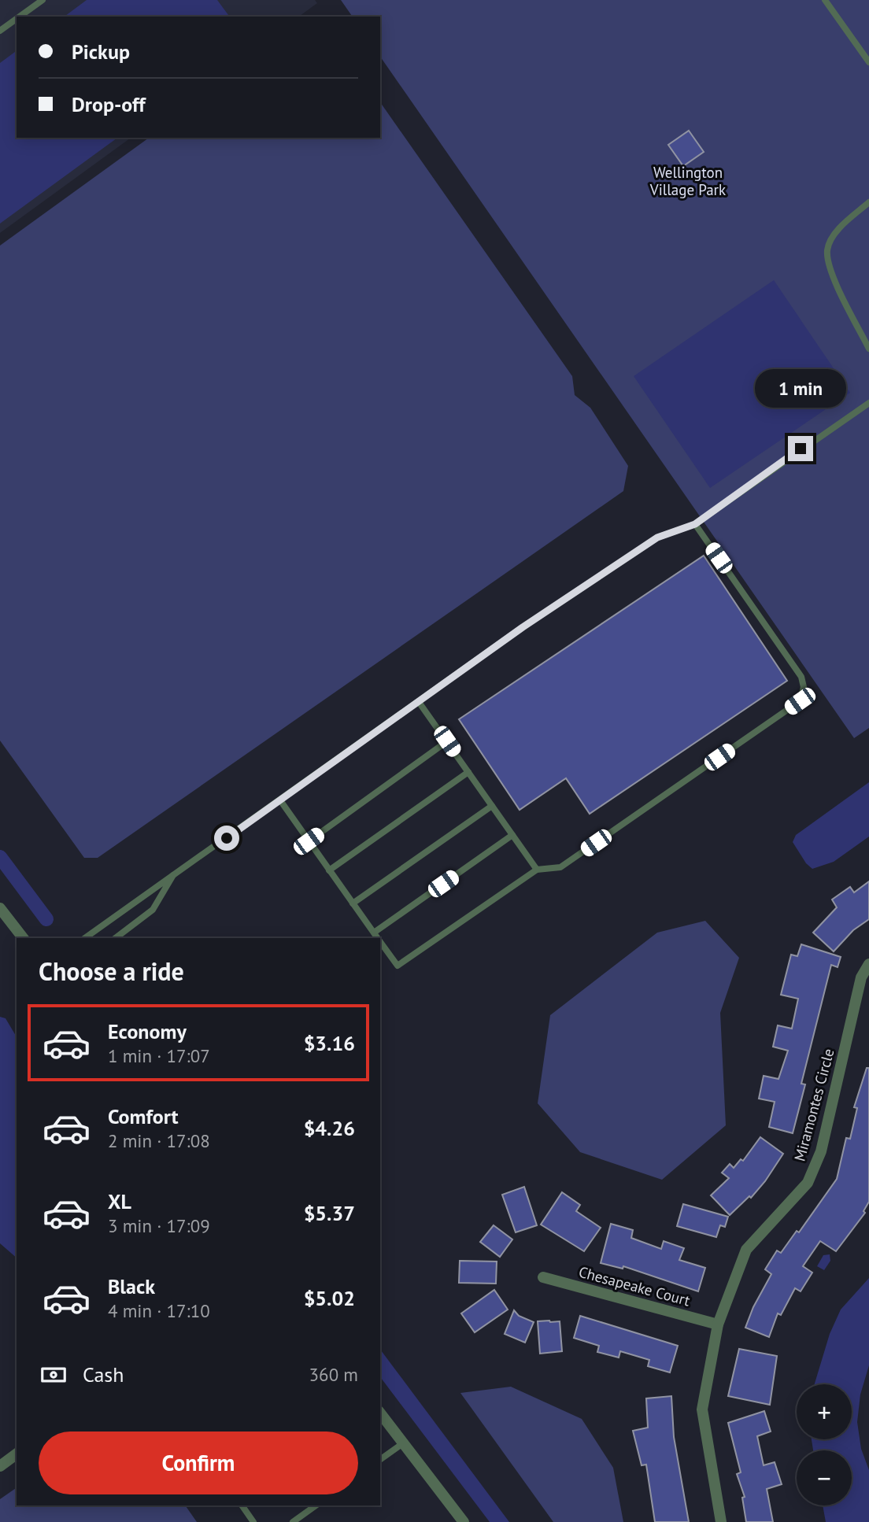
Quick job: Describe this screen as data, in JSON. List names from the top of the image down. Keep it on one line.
{"streets":{"street":["Miramontes Circle","Chesapeake Court"]},"crossings":[["Miramontes Circle","Chesapeake Court"]],"parks":["Wellington Village Park"],"page":{"banner":["Pickup","Drop-off"],"bubble":"1 min","heading":"Choose a ride","list":[{"name":"Economy","note":"1 min · 17:07","value":"$3.16"},{"name":"Comfort","note":"2 min · 17:08","value":"$4.26"},{"name":"XL","note":"3 min · 17:09","value":"$5.37"},{"name":"Black","note":"4 min · 17:10","value":"$5.02"}],"pay":["Cash","360 m"],"map_buttons":["+","−"],"buttons":"Confirm"}}
